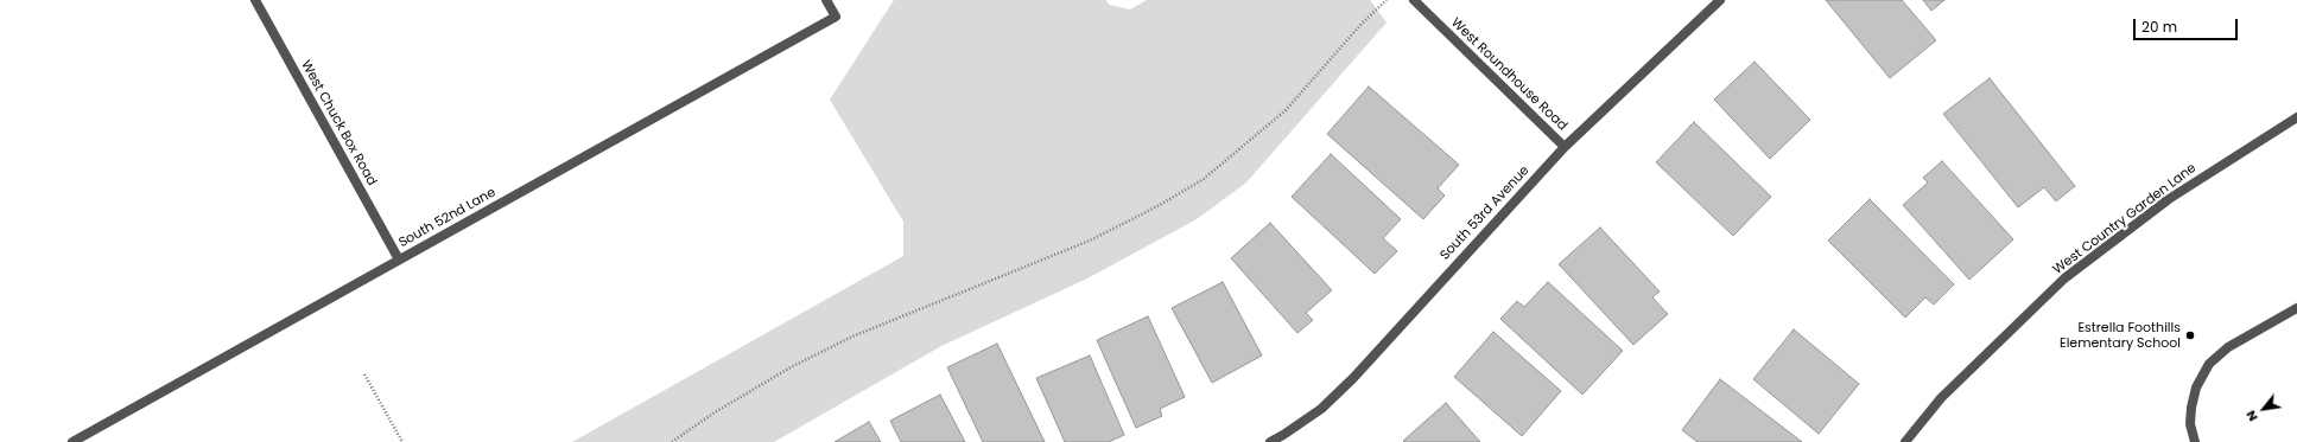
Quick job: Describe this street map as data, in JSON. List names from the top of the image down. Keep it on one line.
{"streets":{"street":["West Roundhouse Road","West Chuck Box Road","South 53rd Avenue","South 52nd Lane","West Country Garden Lane"]},"crossings":[["West Roundhouse Road","South 53rd Avenue"],["West Chuck Box Road","South 52nd Lane"]],"places":["Estrella Foothills Elementary School"],"scale_bar":"20 m","north":"bottom left"}
